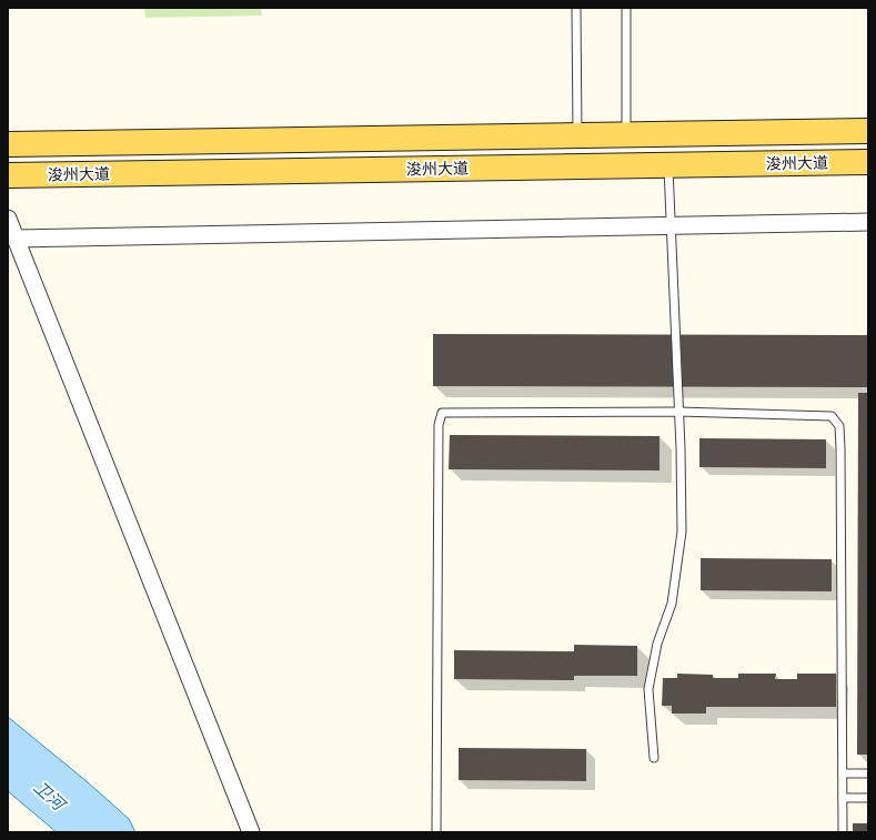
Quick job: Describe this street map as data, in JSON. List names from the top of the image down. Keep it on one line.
{"streets":{"main road":["浚州大道"]},"water":["卫河"]}
